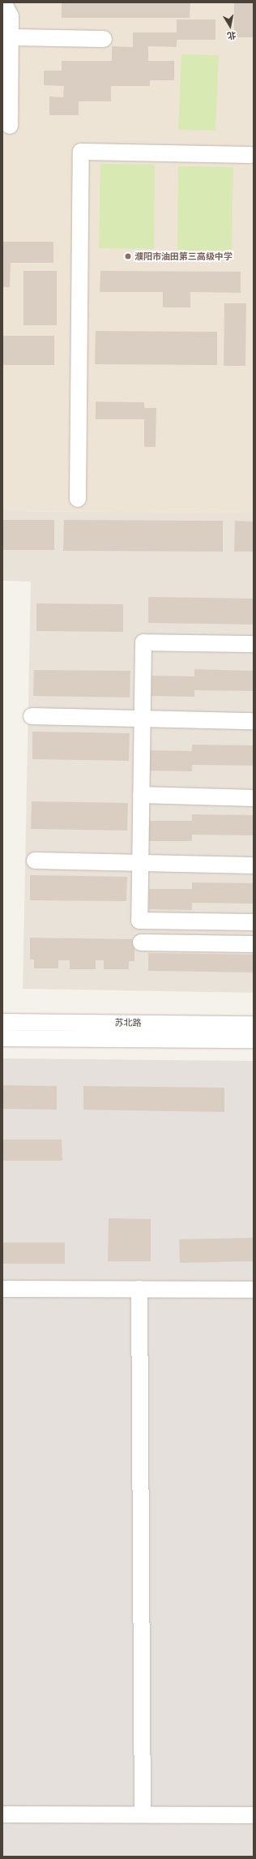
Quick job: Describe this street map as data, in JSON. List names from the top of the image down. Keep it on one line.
{"streets":{"street":["苏北路"]},"places":["濮阳市油田第三高级中学"],"north":"bottom"}
